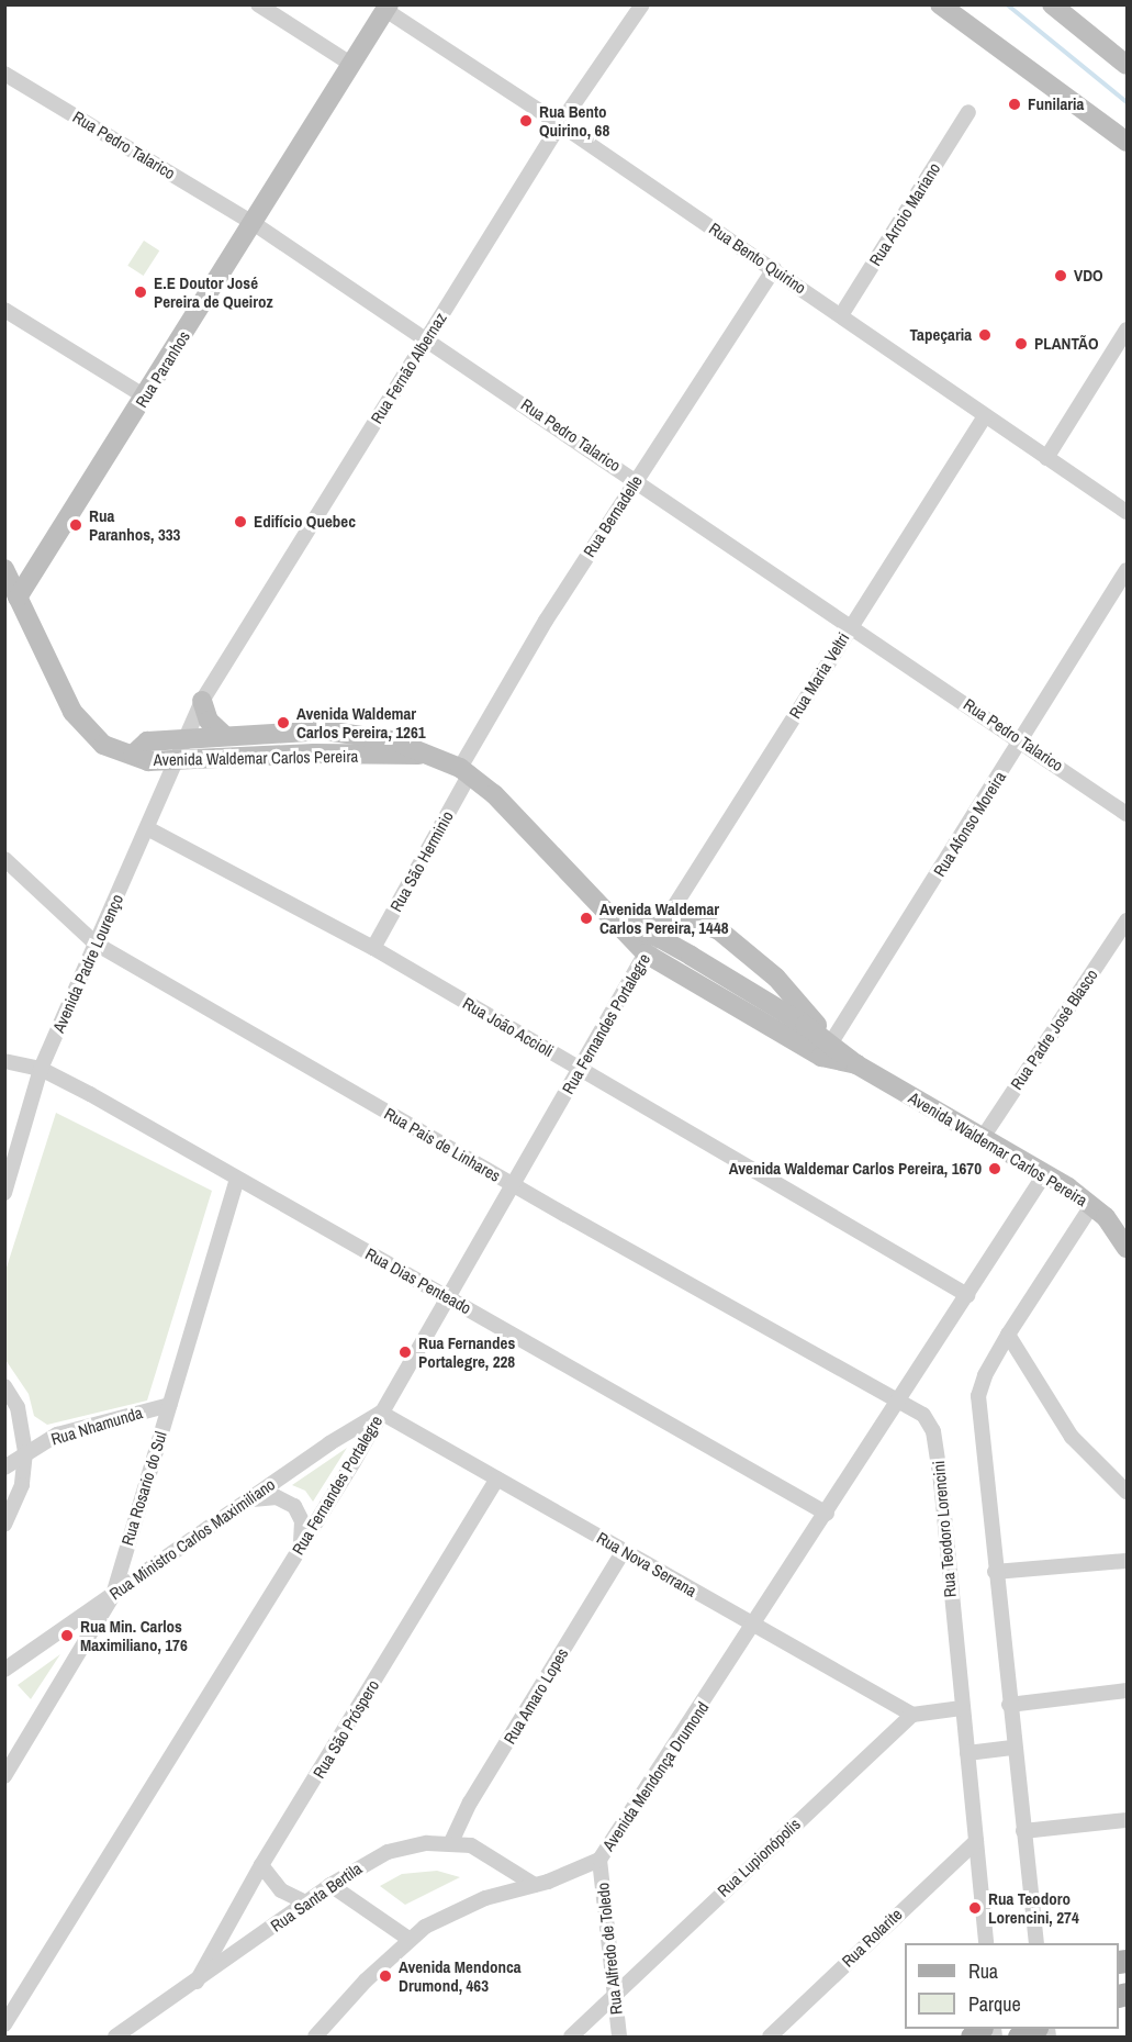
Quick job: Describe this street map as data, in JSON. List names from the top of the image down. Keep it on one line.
{"streets":{"street":["Rua Pedro Talarico","Rua Arroio Mariano","Rua Bento Quirino","Rua Fernão Albernaz","Rua Paranhos","Rua Bernadelle","Rua Maria Veltri","Avenida Waldemar Carlos Pereira","Rua Afonso Moreira","Rua São Herminio","Avenida Padre Lourenço","Rua Fernandes Portalegre","Rua João Accioli","Rua Padre José Blasco","Rua Pais de Linhares","Rua Dias Penteado","Rua Nhamunda","Rua Rosario do Sul","Rua Teodoro Lorencini","Rua Ministro Carlos Maximiliano","Rua Nova Serrana","Rua Amaro Lopes","Rua São Próspero","Avenida Mendonça Drumond","Rua Lupionópolis","Rua Santa Bertila","Rua Rolarite","Rua Alfredo de Toledo"]},"crossings":[["Rua Pedro Talarico","Rua Fernão Albernaz"],["Rua Pedro Talarico","Rua Paranhos"],["Rua Pedro Talarico","Rua Bernadelle"],["Rua Pedro Talarico","Rua Maria Veltri"],["Rua Pedro Talarico","Rua Afonso Moreira"],["Rua Arroio Mariano","Rua Bento Quirino"],["Rua Bento Quirino","Rua Fernão Albernaz"],["Rua Bento Quirino","Rua Paranhos"],["Rua Bento Quirino","Rua Bernadelle"],["Rua Bento Quirino","Rua Maria Veltri"],["Rua Fernão Albernaz","Avenida Waldemar Carlos Pereira"],["Rua Fernão Albernaz","Avenida Padre Lourenço"],["Rua Paranhos","Avenida Waldemar Carlos Pereira"],["Rua Bernadelle","Avenida Waldemar Carlos Pereira"],["Rua Bernadelle","Rua São Herminio"],["Rua Maria Veltri","Avenida Waldemar Carlos Pereira"],["Rua Maria Veltri","Rua Fernandes Portalegre"],["Avenida Waldemar Carlos Pereira","Rua Afonso Moreira"],["Avenida Waldemar Carlos Pereira","Rua São Herminio"],["Avenida Waldemar Carlos Pereira","Avenida Padre Lourenço"],["Avenida Waldemar Carlos Pereira","Rua Fernandes Portalegre"],["Avenida Waldemar Carlos Pereira","Rua Padre José Blasco"],["Rua São Herminio","Rua João Accioli"],["Avenida Padre Lourenço","Rua João Accioli"],["Avenida Padre Lourenço","Rua Pais de Linhares"],["Avenida Padre Lourenço","Rua Dias Penteado"],["Rua Fernandes Portalegre","Rua João Accioli"],["Rua Fernandes Portalegre","Rua Pais de Linhares"],["Rua Fernandes Portalegre","Rua Dias Penteado"],["Rua Fernandes Portalegre","Rua Ministro Carlos Maximiliano"],["Rua Fernandes Portalegre","Rua Nova Serrana"],["Rua Pais de Linhares","Rua Teodoro Lorencini"],["Rua Pais de Linhares","Avenida Mendonça Drumond"],["Rua Dias Penteado","Rua Rosario do Sul"],["Rua Dias Penteado","Avenida Mendonça Drumond"],["Rua Nhamunda","Rua Rosario do Sul"],["Rua Rosario do Sul","Rua Ministro Carlos Maximiliano"],["Rua Teodoro Lorencini","Avenida Mendonça Drumond"],["Rua Teodoro Lorencini","Rua Rolarite"],["Rua Ministro Carlos Maximiliano","Rua Nova Serrana"],["Rua Nova Serrana","Rua Amaro Lopes"],["Rua Nova Serrana","Rua São Próspero"],["Rua Nova Serrana","Avenida Mendonça Drumond"],["Rua Nova Serrana","Rua Lupionópolis"],["Rua Amaro Lopes","Rua Santa Bertila"],["Rua São Próspero","Rua Santa Bertila"],["Avenida Mendonça Drumond","Rua Santa Bertila"],["Avenida Mendonça Drumond","Rua Alfredo de Toledo"],["Rua Lupionópolis","Rua Alfredo de Toledo"]],"places":["Funilaria","Rua Bento Quirino, 68","VDO","E.E Doutor José Pereira de Queiroz","Tapeçaria","PLANTÃO","Edifício Quebec","Rua Paranhos, 333","Avenida Waldemar Carlos Pereira, 1261","Avenida Waldemar Carlos Pereira, 1448","Avenida Waldemar Carlos Pereira, 1670","Rua Fernandes Portalegre, 228","Rua Min. Carlos Maximiliano, 176","Rua Teodoro Lorencini, 274","Avenida Mendonca Drumond, 463"],"legend":["Rua","Parque"]}
